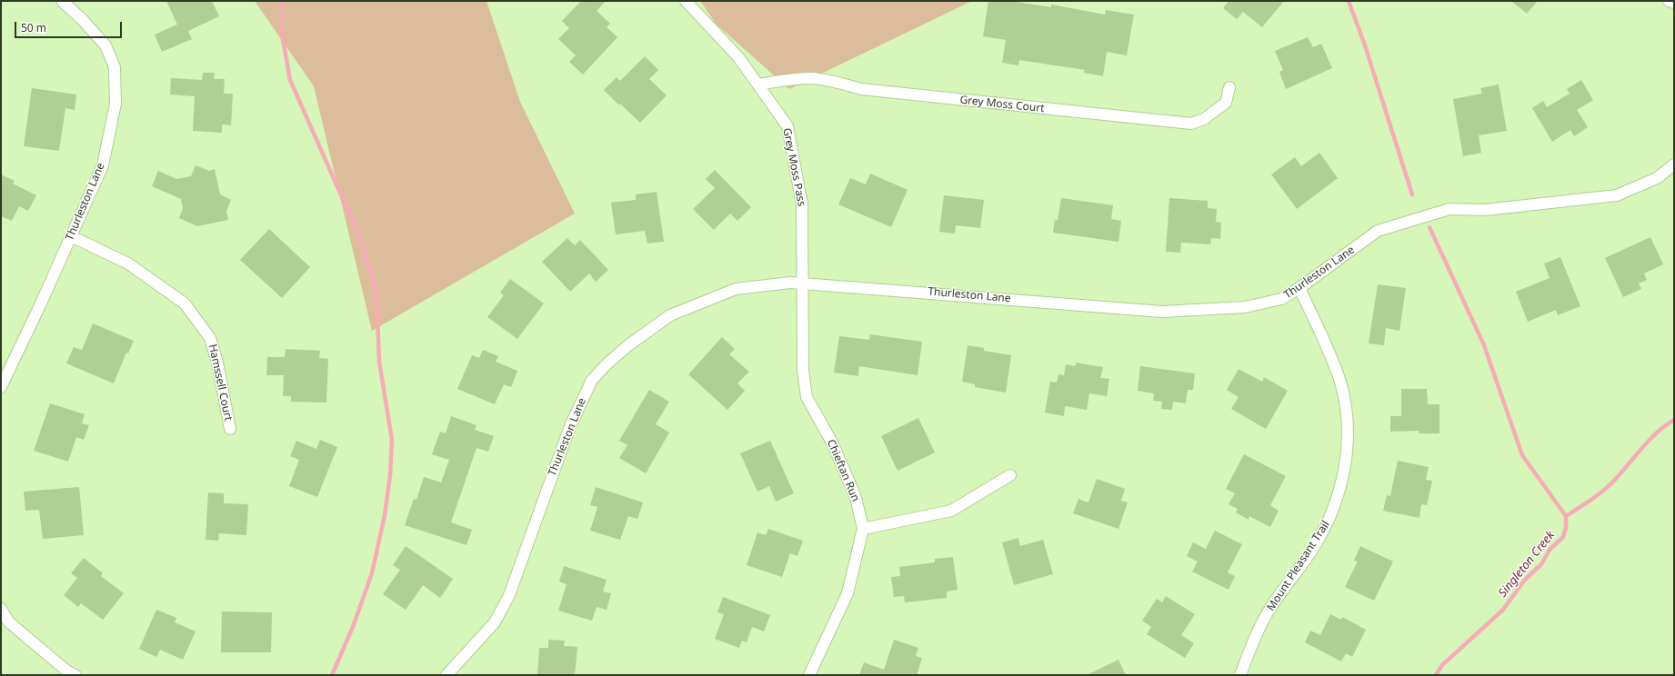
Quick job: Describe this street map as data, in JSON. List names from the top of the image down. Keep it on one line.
{"streets":{"street":["Grey Moss Court","Grey Moss Pass","Thurleston Lane","Hamssell Court","Chieftan Run","Mount Pleasant Trail"]},"crossings":[["Grey Moss Court","Grey Moss Pass"],["Grey Moss Pass","Thurleston Lane"],["Grey Moss Pass","Chieftan Run"],["Thurleston Lane","Hamssell Court"],["Thurleston Lane","Chieftan Run"],["Thurleston Lane","Mount Pleasant Trail"]],"water":["Singleton Creek"],"scale_bar":"50 m"}
